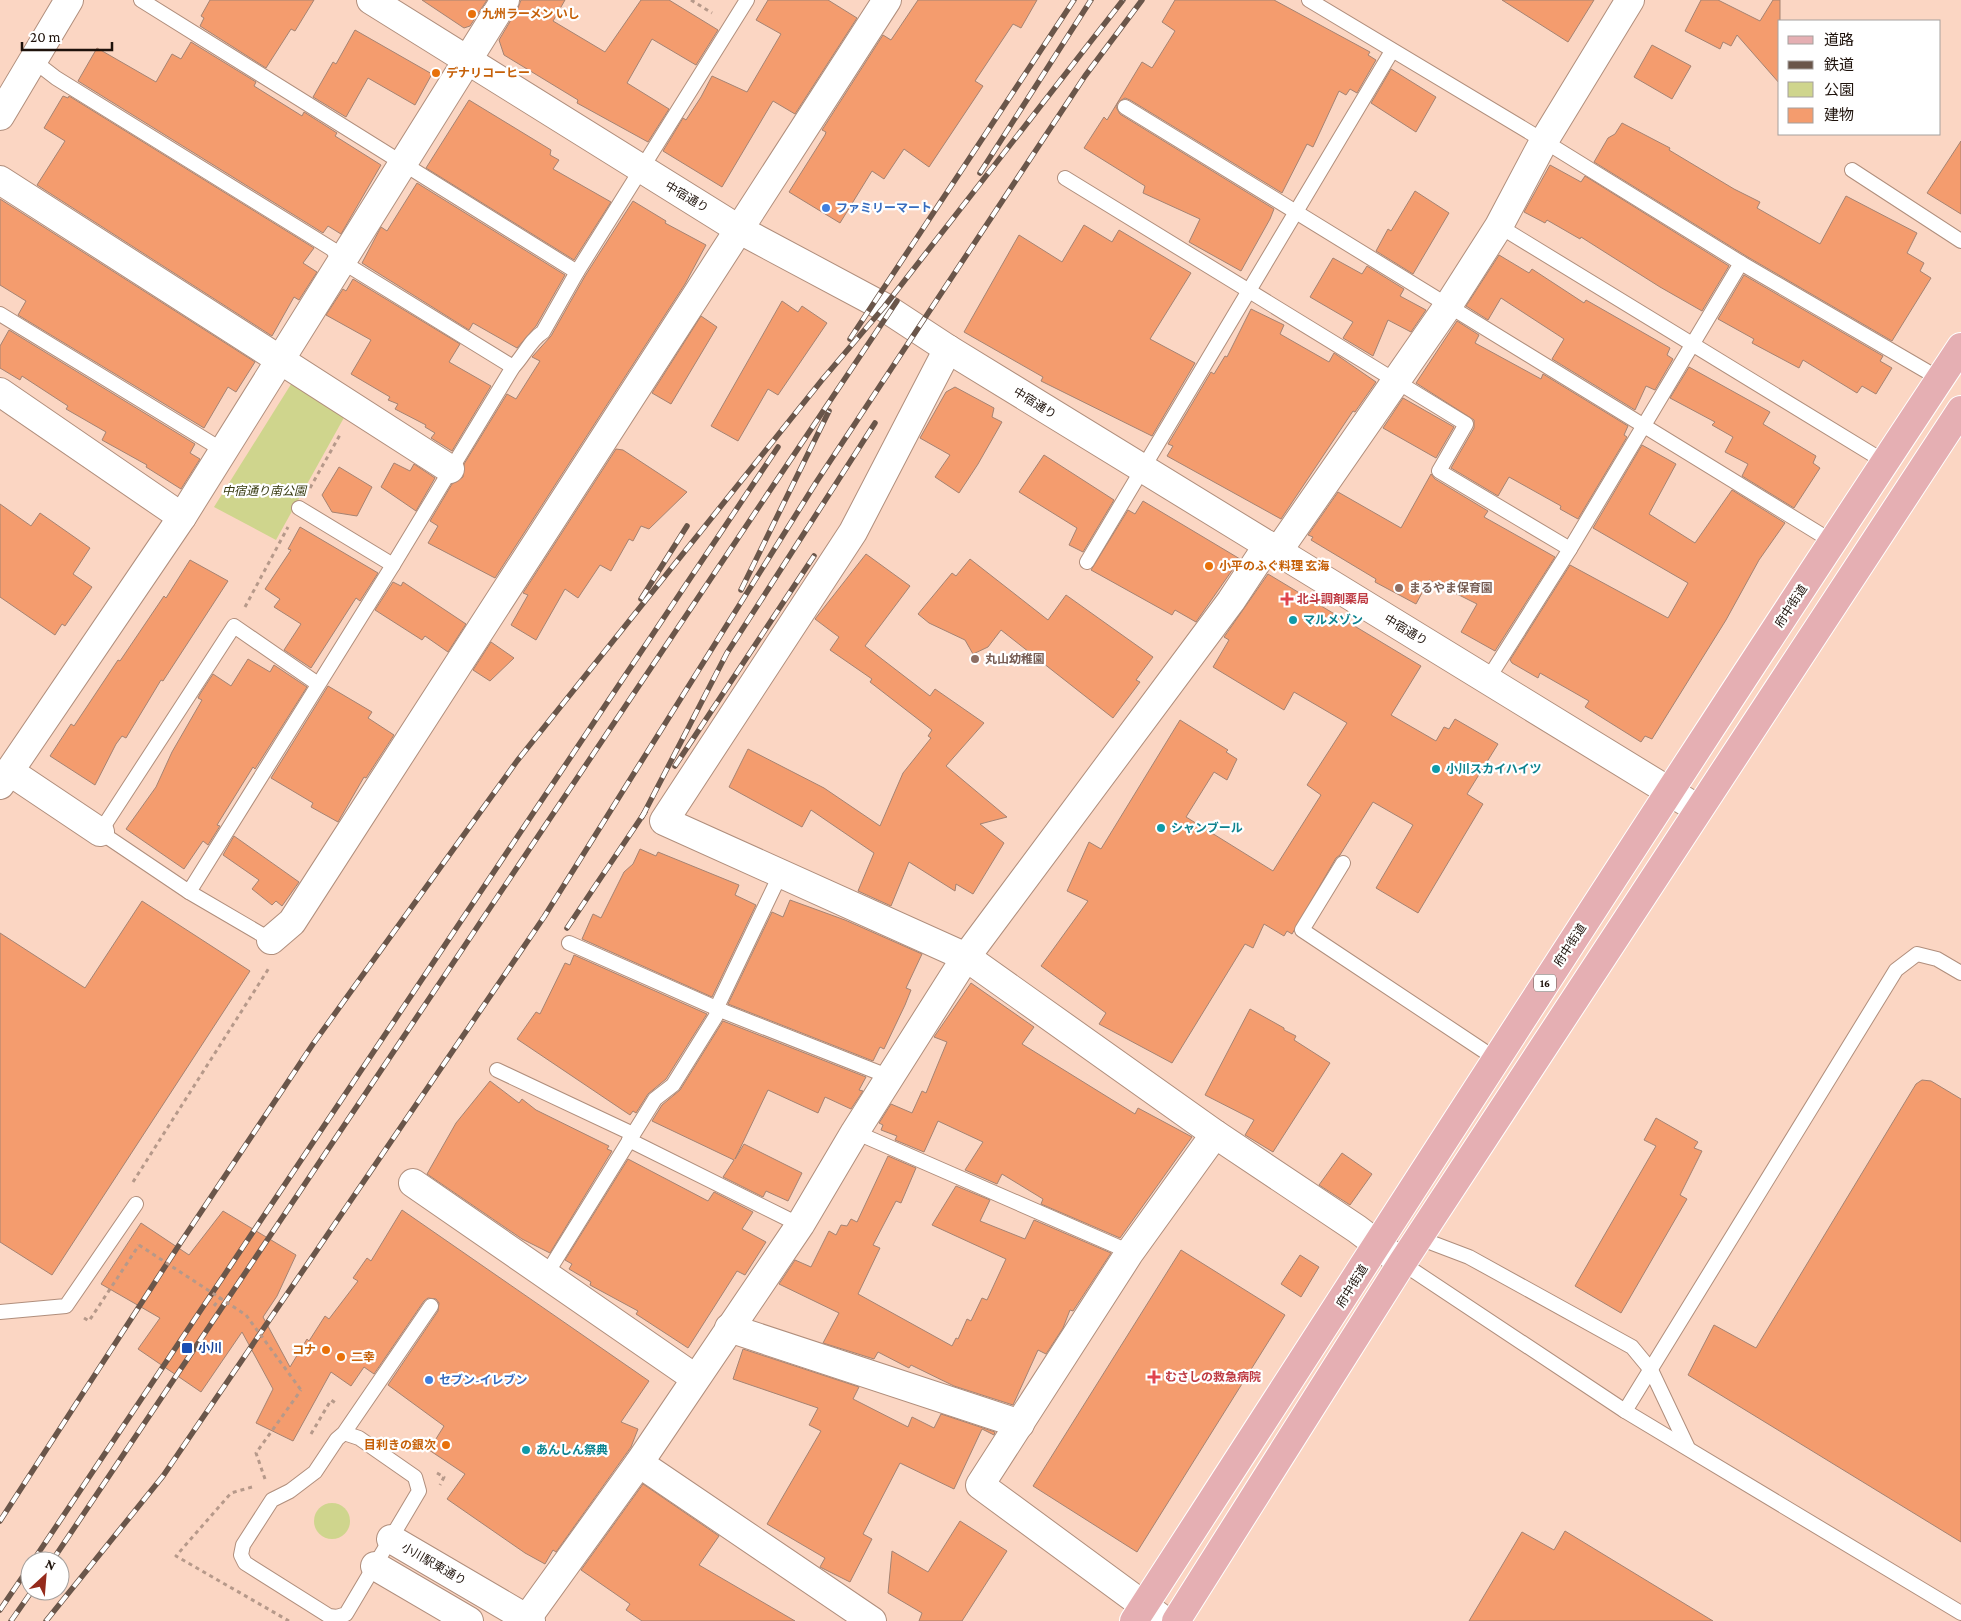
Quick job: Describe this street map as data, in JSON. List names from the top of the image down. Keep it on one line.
{"streets":{"main road":["府中街道","16"],"street":["中宿通り","小川駅東通り"]},"crossings":[["中宿通り","府中街道"]],"parks":["中宿通り南公園"],"places":{"other":["九州ラーメン いし","デナリコーヒー","ファミリーマート","小平のふぐ料理 玄海","まるやま保育園","マルメゾン","丸山幼稚園","小川スカイハイツ","シャンブール","コナ","二幸","セブン-イレブン","目利きの銀次","あんしん祭典"],"health":["北斗調剤薬局","むさしの救急病院"],"transit":["小川"]},"legend":["道路","鉄道","公園","建物"],"scale_bar":"20 m","north":"top right"}
